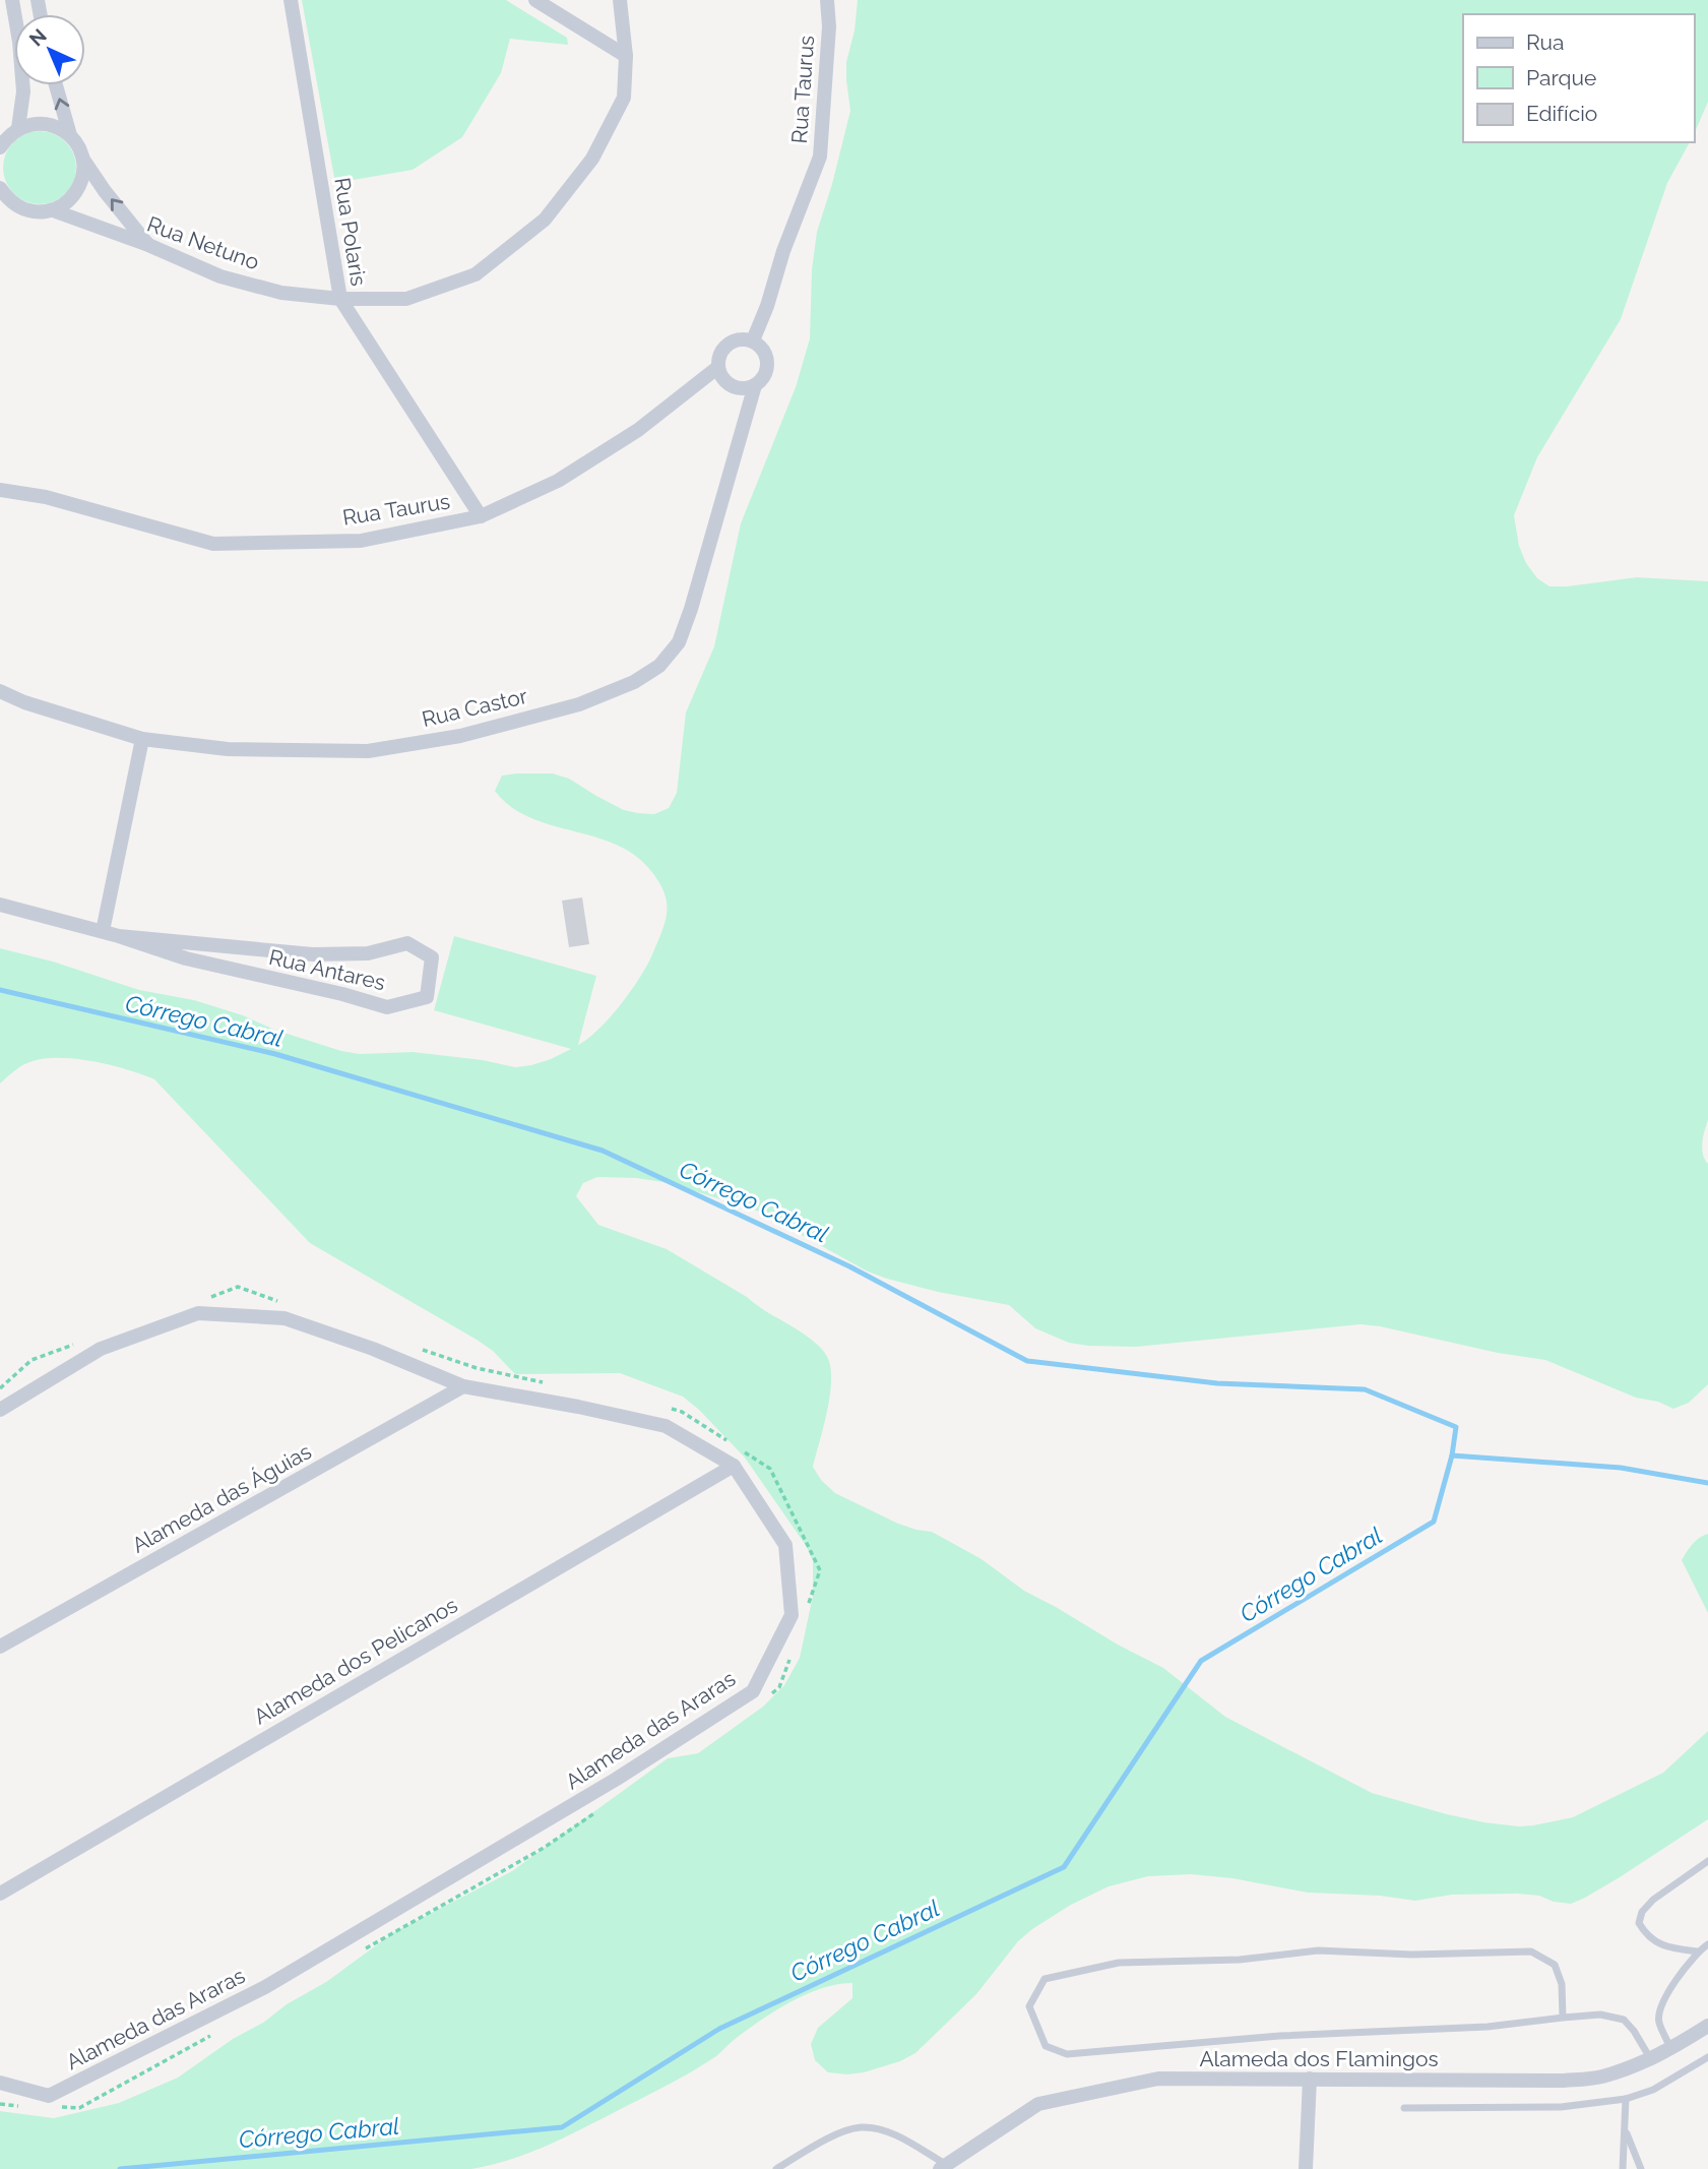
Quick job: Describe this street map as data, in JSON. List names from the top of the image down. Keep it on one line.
{"streets":{"street":["Rua Taurus","Rua Polaris","Rua Netuno","Rua Castor","Rua Antares","Alameda das Águias","Alameda dos Pelicanos","Alameda das Araras","Alameda dos Flamingos"]},"crossings":[["Rua Taurus","Rua Polaris"],["Rua Taurus","Rua Castor"],["Rua Polaris","Rua Netuno"],["Alameda das Águias","Alameda das Araras"],["Alameda dos Pelicanos","Alameda das Araras"]],"water":["Córrego Cabral"],"legend":["Rua","Parque","Edifício"],"north":"top left"}
